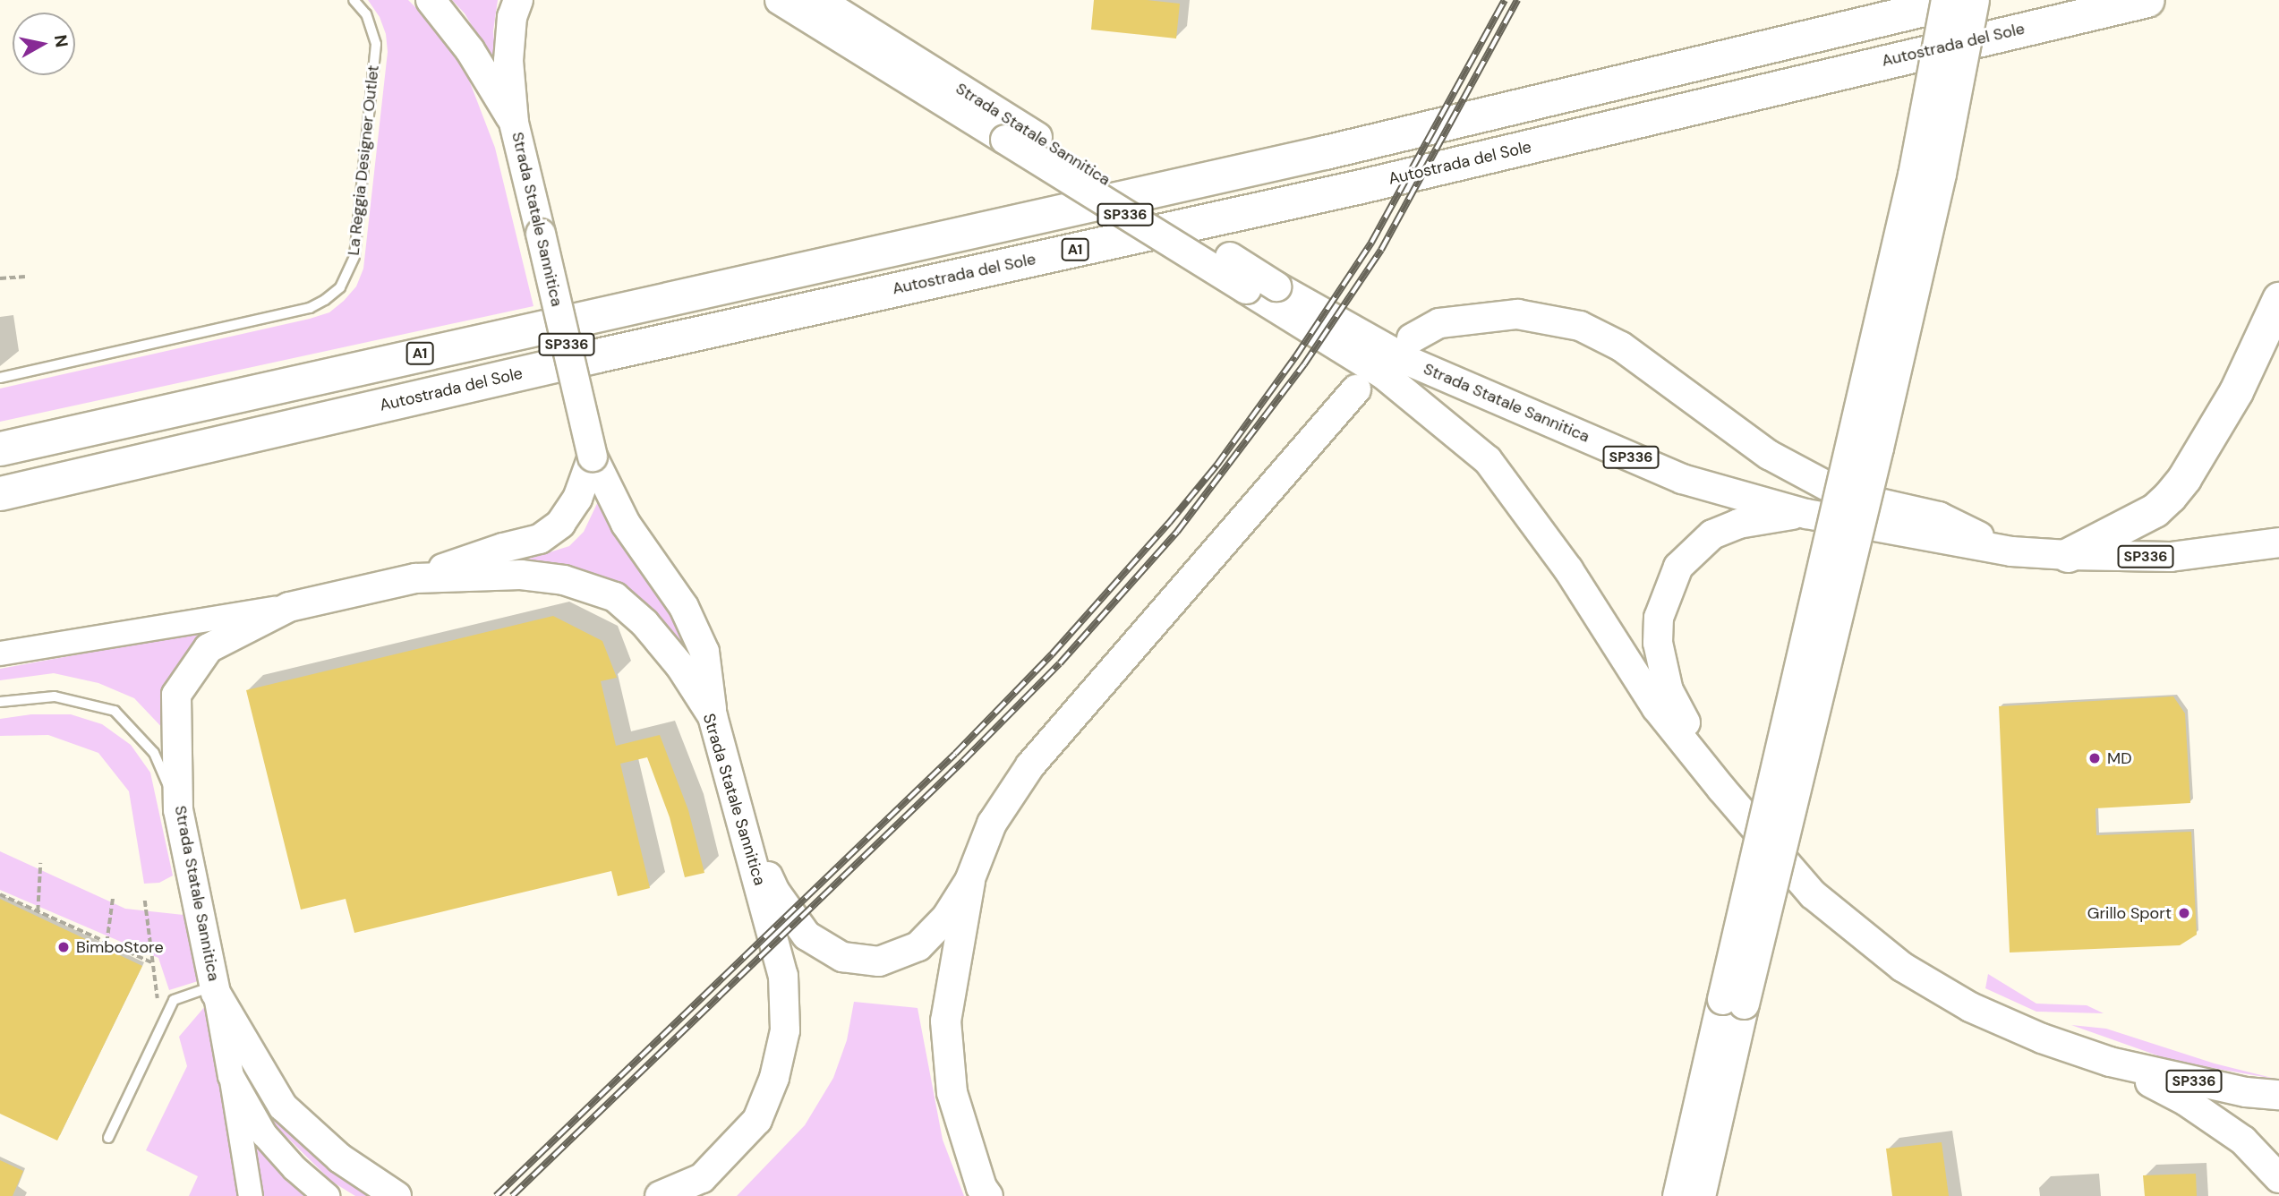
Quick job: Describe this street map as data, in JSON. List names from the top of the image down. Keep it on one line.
{"streets":{"highway":["Autostrada del Sole","A1"],"main road":["Strada Statale Sannitica","SP336"],"lane":["La Reggia Designer Outlet"]},"crossings":[["Strada Statale Sannitica","SP336"]],"places":["MD","Grillo Sport","BimboStore"],"north":"right"}
